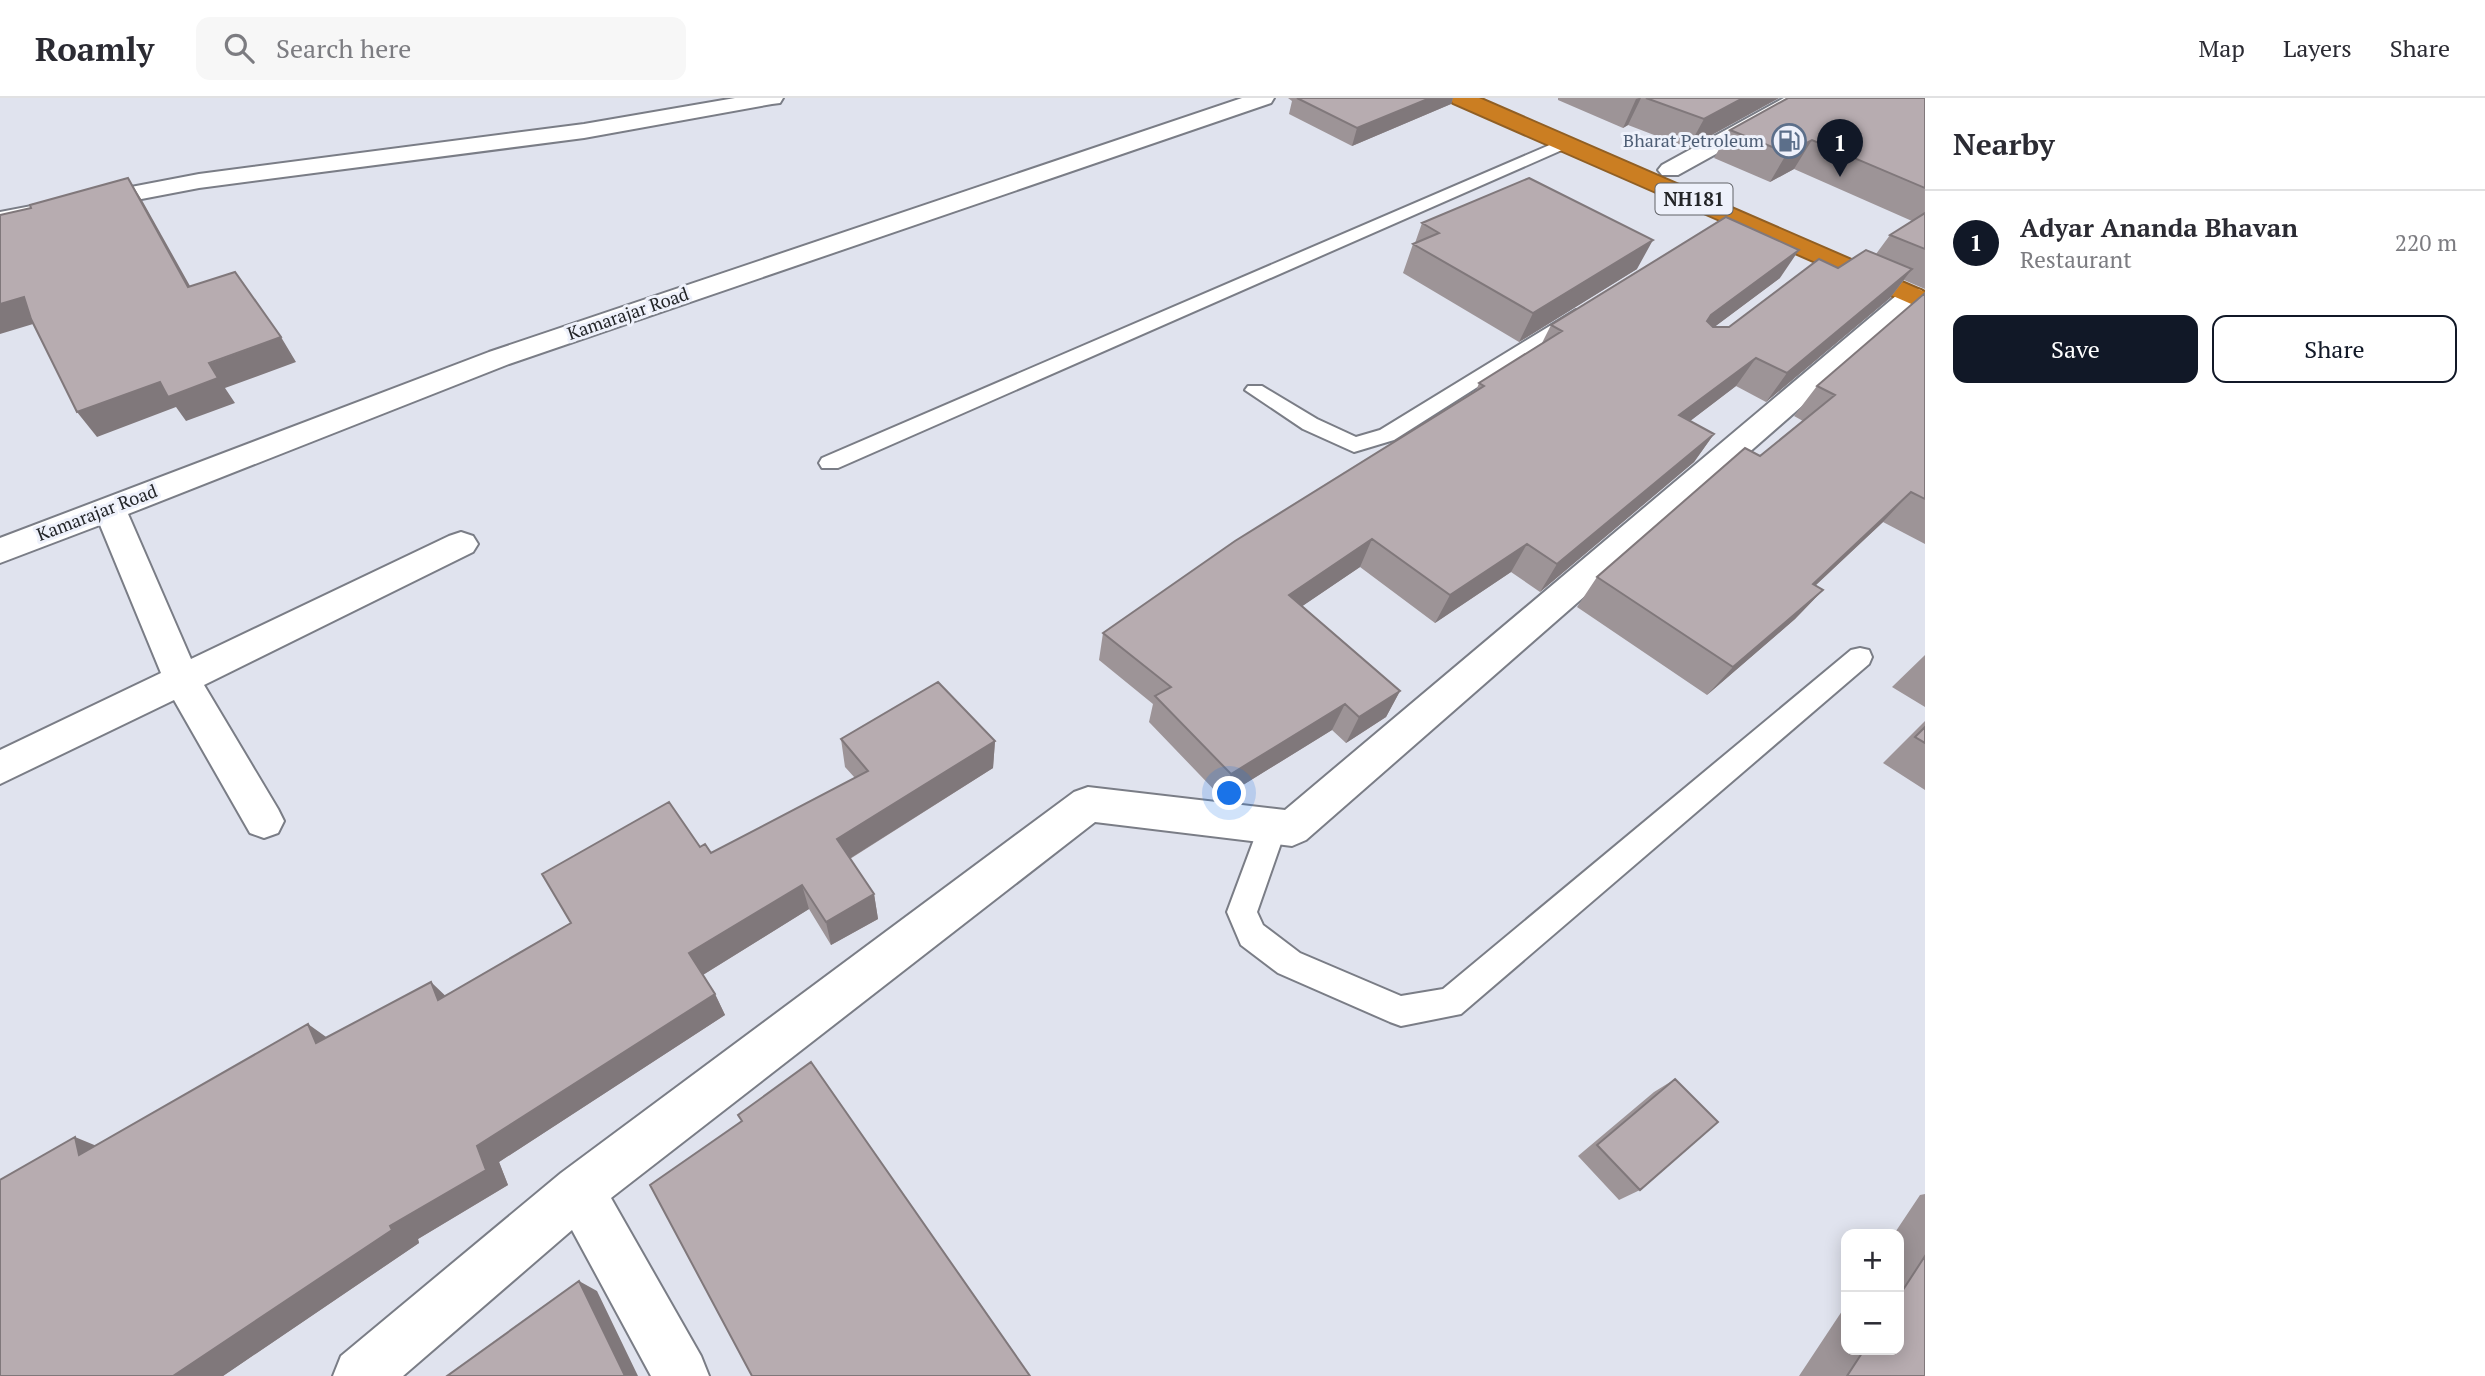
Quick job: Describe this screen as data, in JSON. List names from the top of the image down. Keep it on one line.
{"streets":{"highway":["NH181"],"street":["Kamarajar Road"]},"places":{"fuel station":["Bharat Petroleum"]},"page":{"header":"Roamly","search":"Search here","nav":["Map","Layers","Share"],"heading":"Nearby","pins":"1","list":[{"mark":"1","name":"Adyar Ananda Bhavan","note":"Restaurant","value":"220 m"}],"buttons":["Save","Share"],"map_buttons":["+","−"]}}
